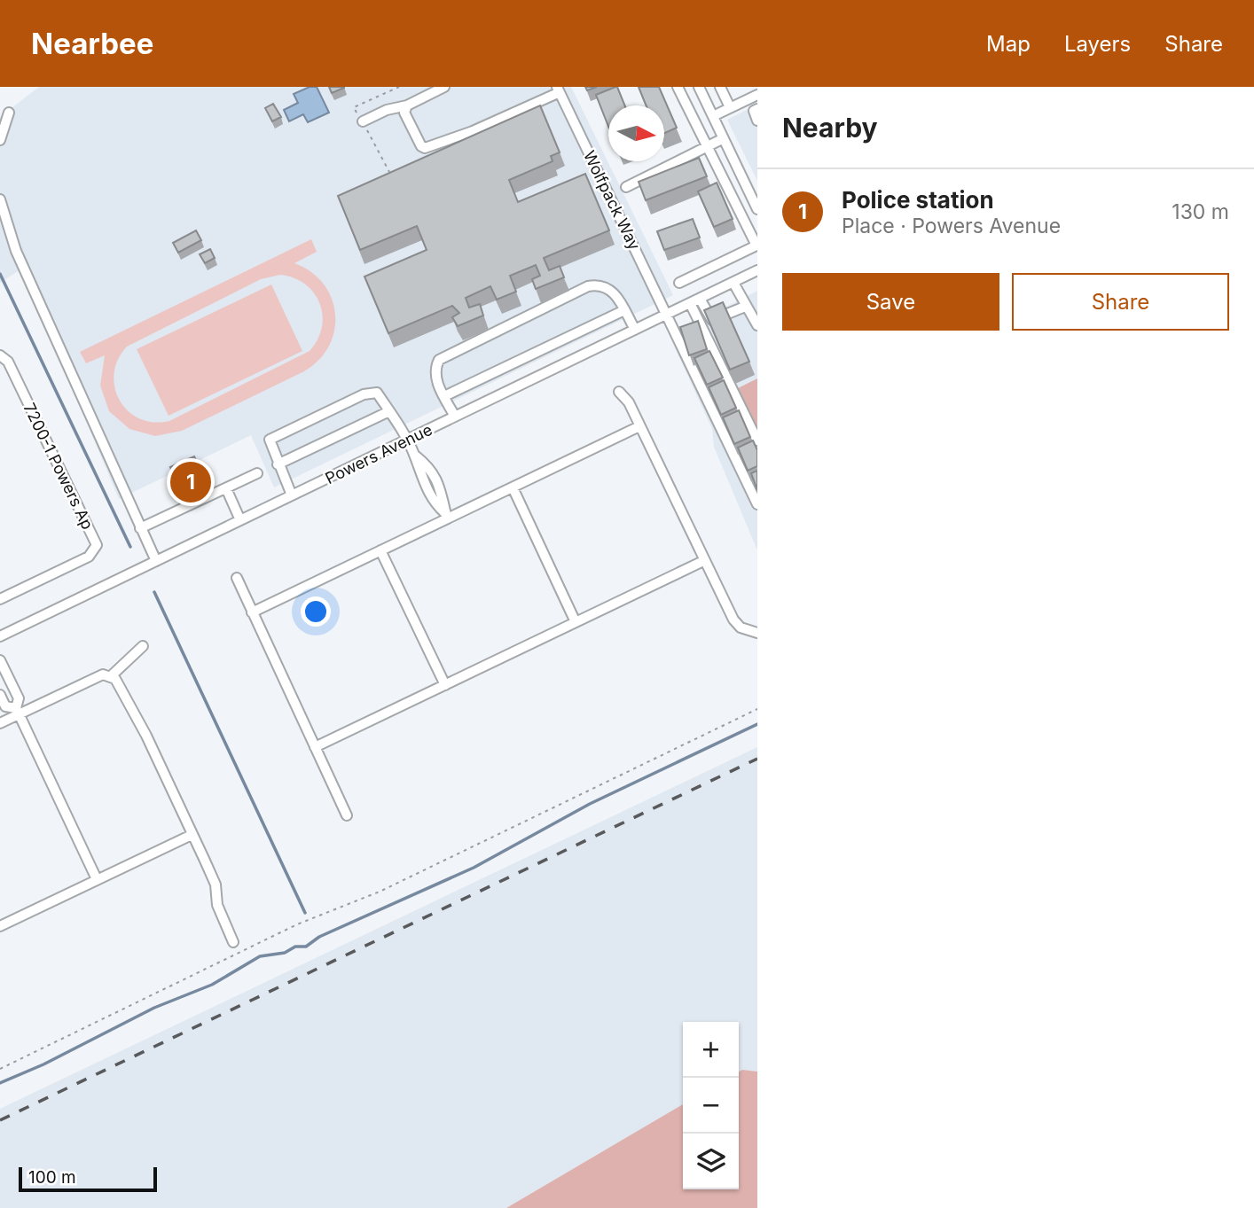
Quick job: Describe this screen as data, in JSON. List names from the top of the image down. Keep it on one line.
{"streets":{"street":["Wolfpack Way","Powers Avenue","7200-1 Powers Ap"]},"crossings":[["Wolfpack Way","Powers Avenue"]],"scale_bar":"100 m","north":"right","page":{"header":"Nearbee","nav":["Map","Layers","Share"],"heading":"Nearby","list":[{"mark":"1","name":"Police station","note":"Place · Powers Avenue","value":"130 m"}],"buttons":["Save","Share"],"pins":"1","map_buttons":["+","−"],"scale":"100 m"}}
